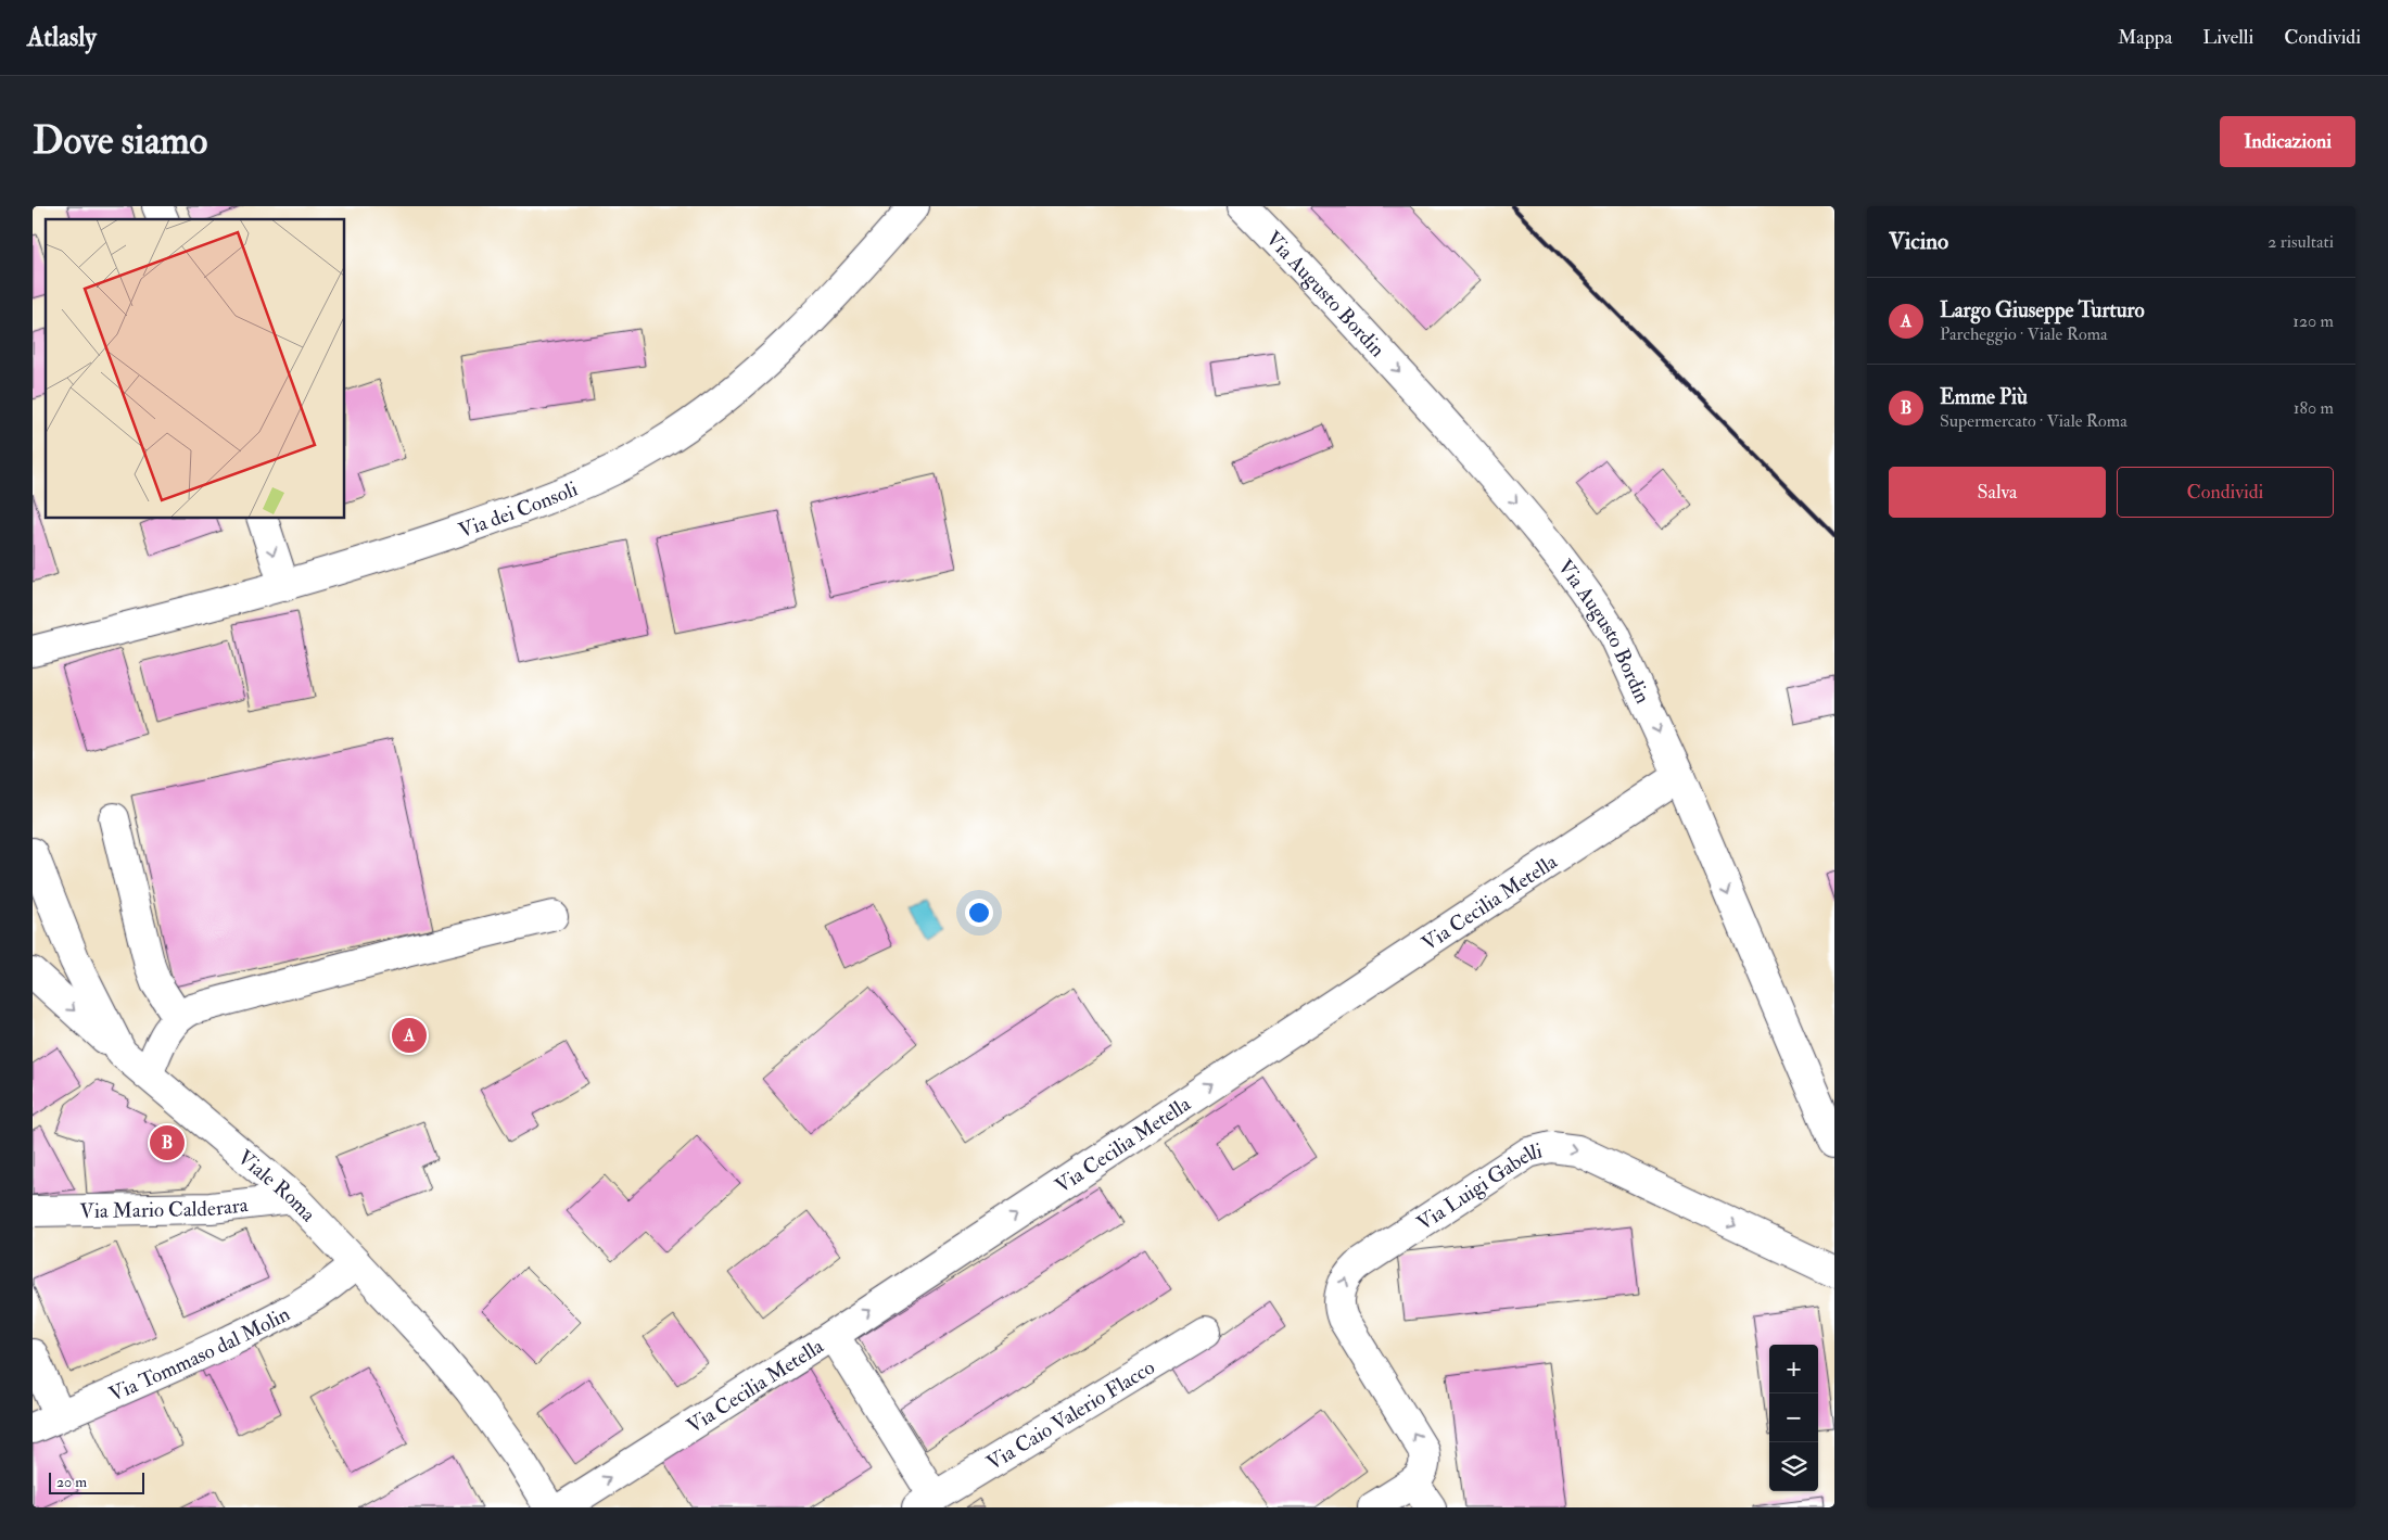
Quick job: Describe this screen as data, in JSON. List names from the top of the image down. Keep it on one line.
{"streets":{"street":["Via Augusto Bordin","Via dei Consoli","Via Cecilia Metella","Viale Roma","Via Luigi Gabelli","Via Mario Calderara","Via Tommaso dal Molin","Via Caio Valerio Flacco"]},"crossings":[["Via Augusto Bordin","Via Cecilia Metella"],["Via Cecilia Metella","Via Caio Valerio Flacco"],["Viale Roma","Via Mario Calderara"],["Viale Roma","Via Tommaso dal Molin"]],"one_way":["Via Augusto Bordin","Via Cecilia Metella"],"scale_bar":"20 m","page":{"header":"Atlasly","nav":["Mappa","Livelli","Condividi"],"buttons":["Indicazioni",["Salva","Condividi"]],"title":"Dove siamo","heading":["Vicino","2 risultati"],"list":[{"mark":"A","name":"Largo Giuseppe Turturo","note":"Parcheggio · Viale Roma","value":"120 m"},{"mark":"B","name":"Emme Più","note":"Supermercato · Viale Roma","value":"180 m"}],"pins":["A","B"],"map_buttons":["+","−"],"scale":"20 m"}}
